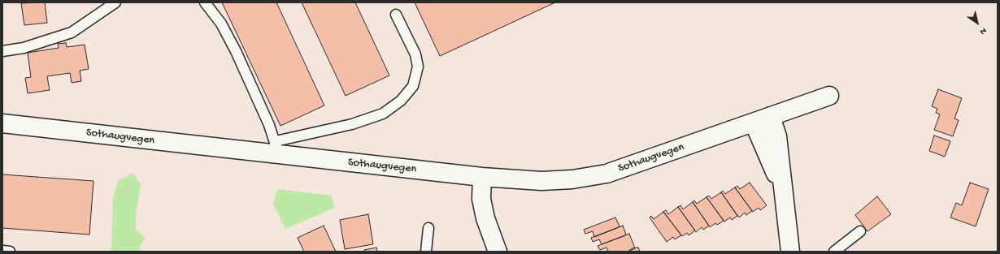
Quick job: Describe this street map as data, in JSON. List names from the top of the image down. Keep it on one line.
{"streets":{"street":["Sothaugvegen"]},"north":"bottom right"}
